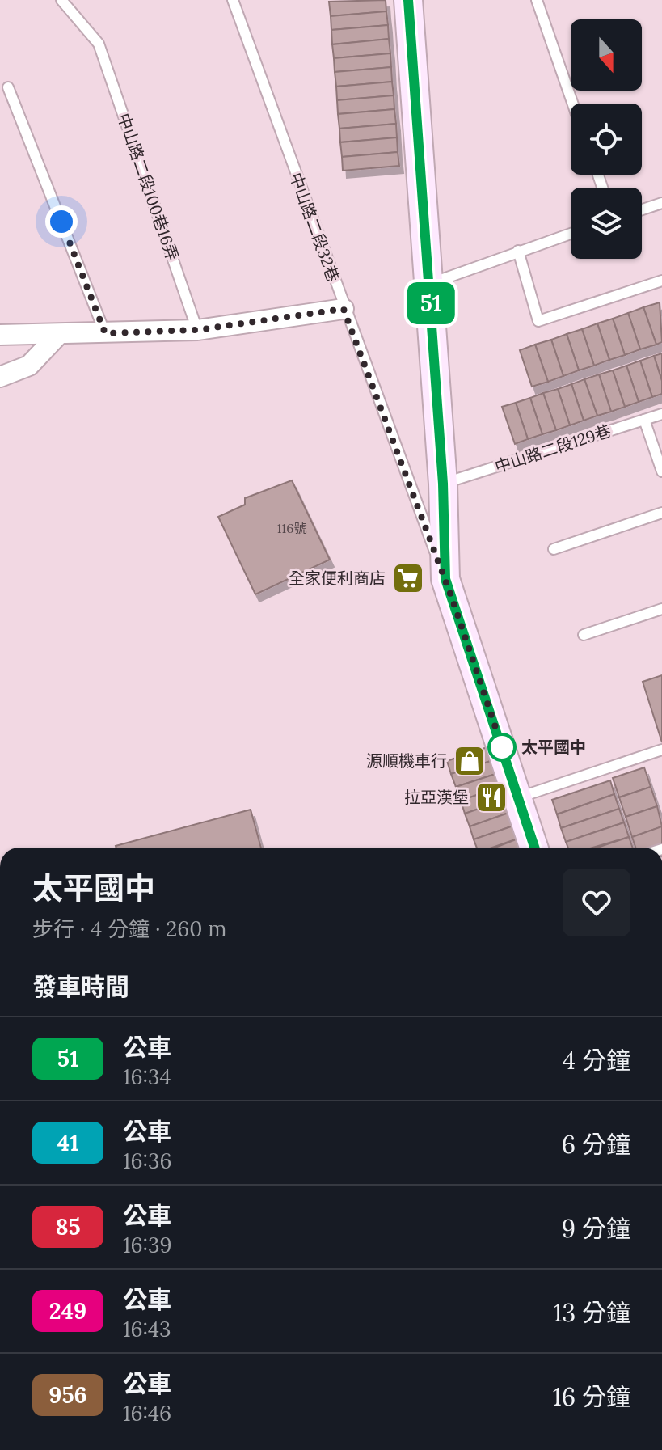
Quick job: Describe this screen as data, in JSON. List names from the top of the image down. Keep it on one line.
{"streets":{"lane":["中山路二段100巷16弄","中山路二段32巷","中山路二段129巷"]},"places":{"supermarket":["全家便利商店"],"other":["太平國中"],"shop":["源順機車行"],"restaurant":["拉亞漢堡"]},"lines":["bus line 51"],"house_numbers":["116號"],"north":"bottom","page":{"on_map":"51","heading":[["太平國中","步行 · 4 分鐘 · 260 m"],"發車時間"],"list":[{"mark":"51","name":"公車","note":"16:34","value":"4 分鐘"},{"mark":"41","name":"公車","note":"16:36","value":"6 分鐘"},{"mark":"85","name":"公車","note":"16:39","value":"9 分鐘"},{"mark":"249","name":"公車","note":"16:43","value":"13 分鐘"},{"mark":"956","name":"公車","note":"16:46","value":"16 分鐘"}]}}
